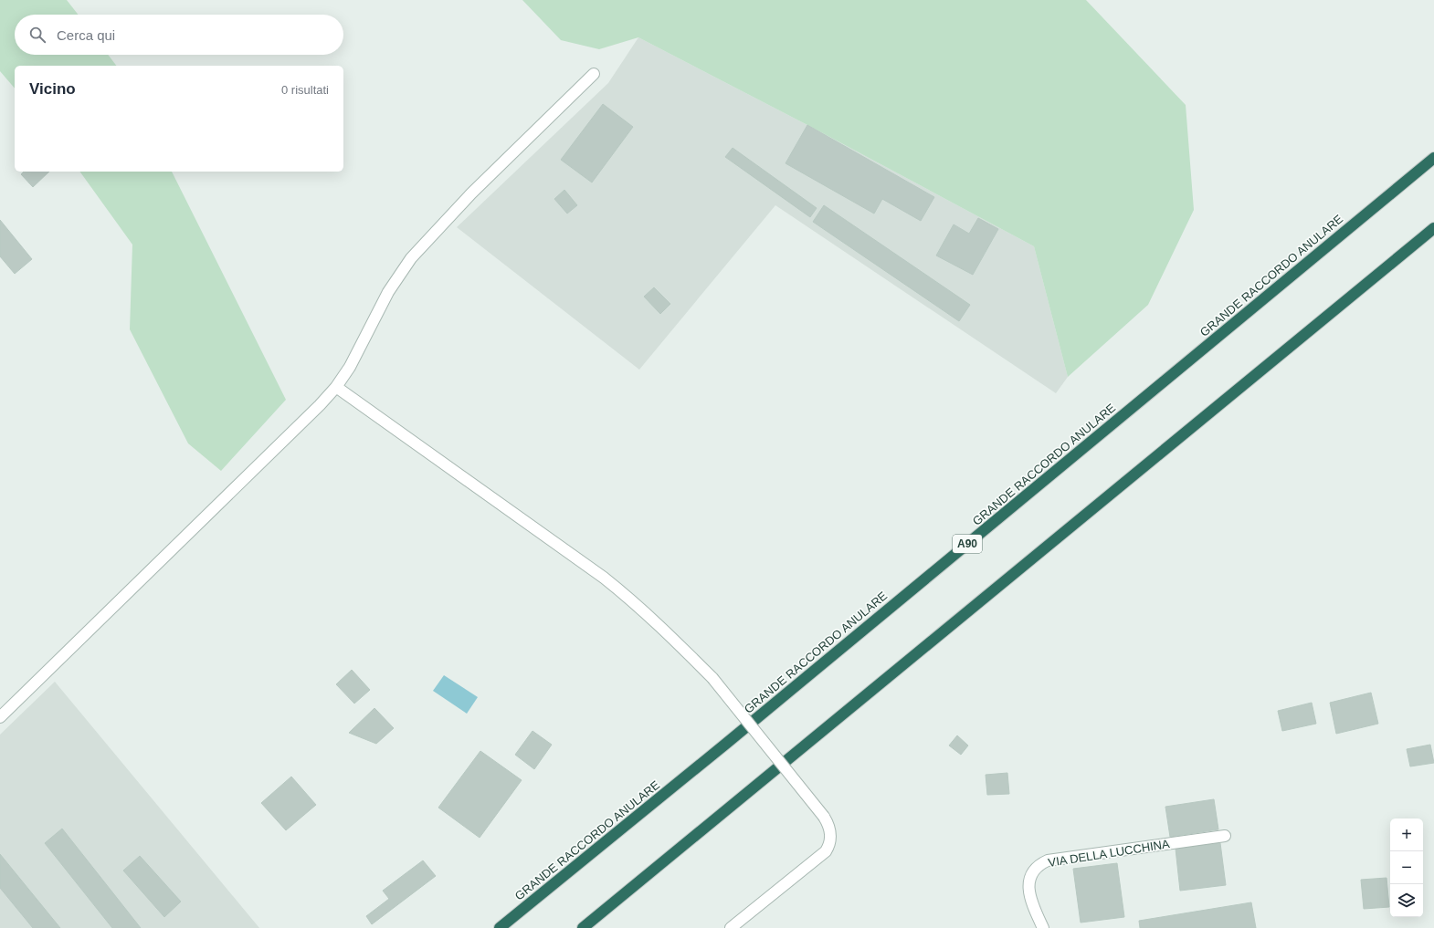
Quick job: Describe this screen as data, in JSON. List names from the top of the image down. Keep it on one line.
{"streets":{"highway":["GRANDE RACCORDO ANULARE","A90"],"street":["VIA DELLA LUCCHINA"]},"page":{"search":"Cerca qui","heading":["Vicino","0 risultati"],"map_buttons":["+","−"]}}
